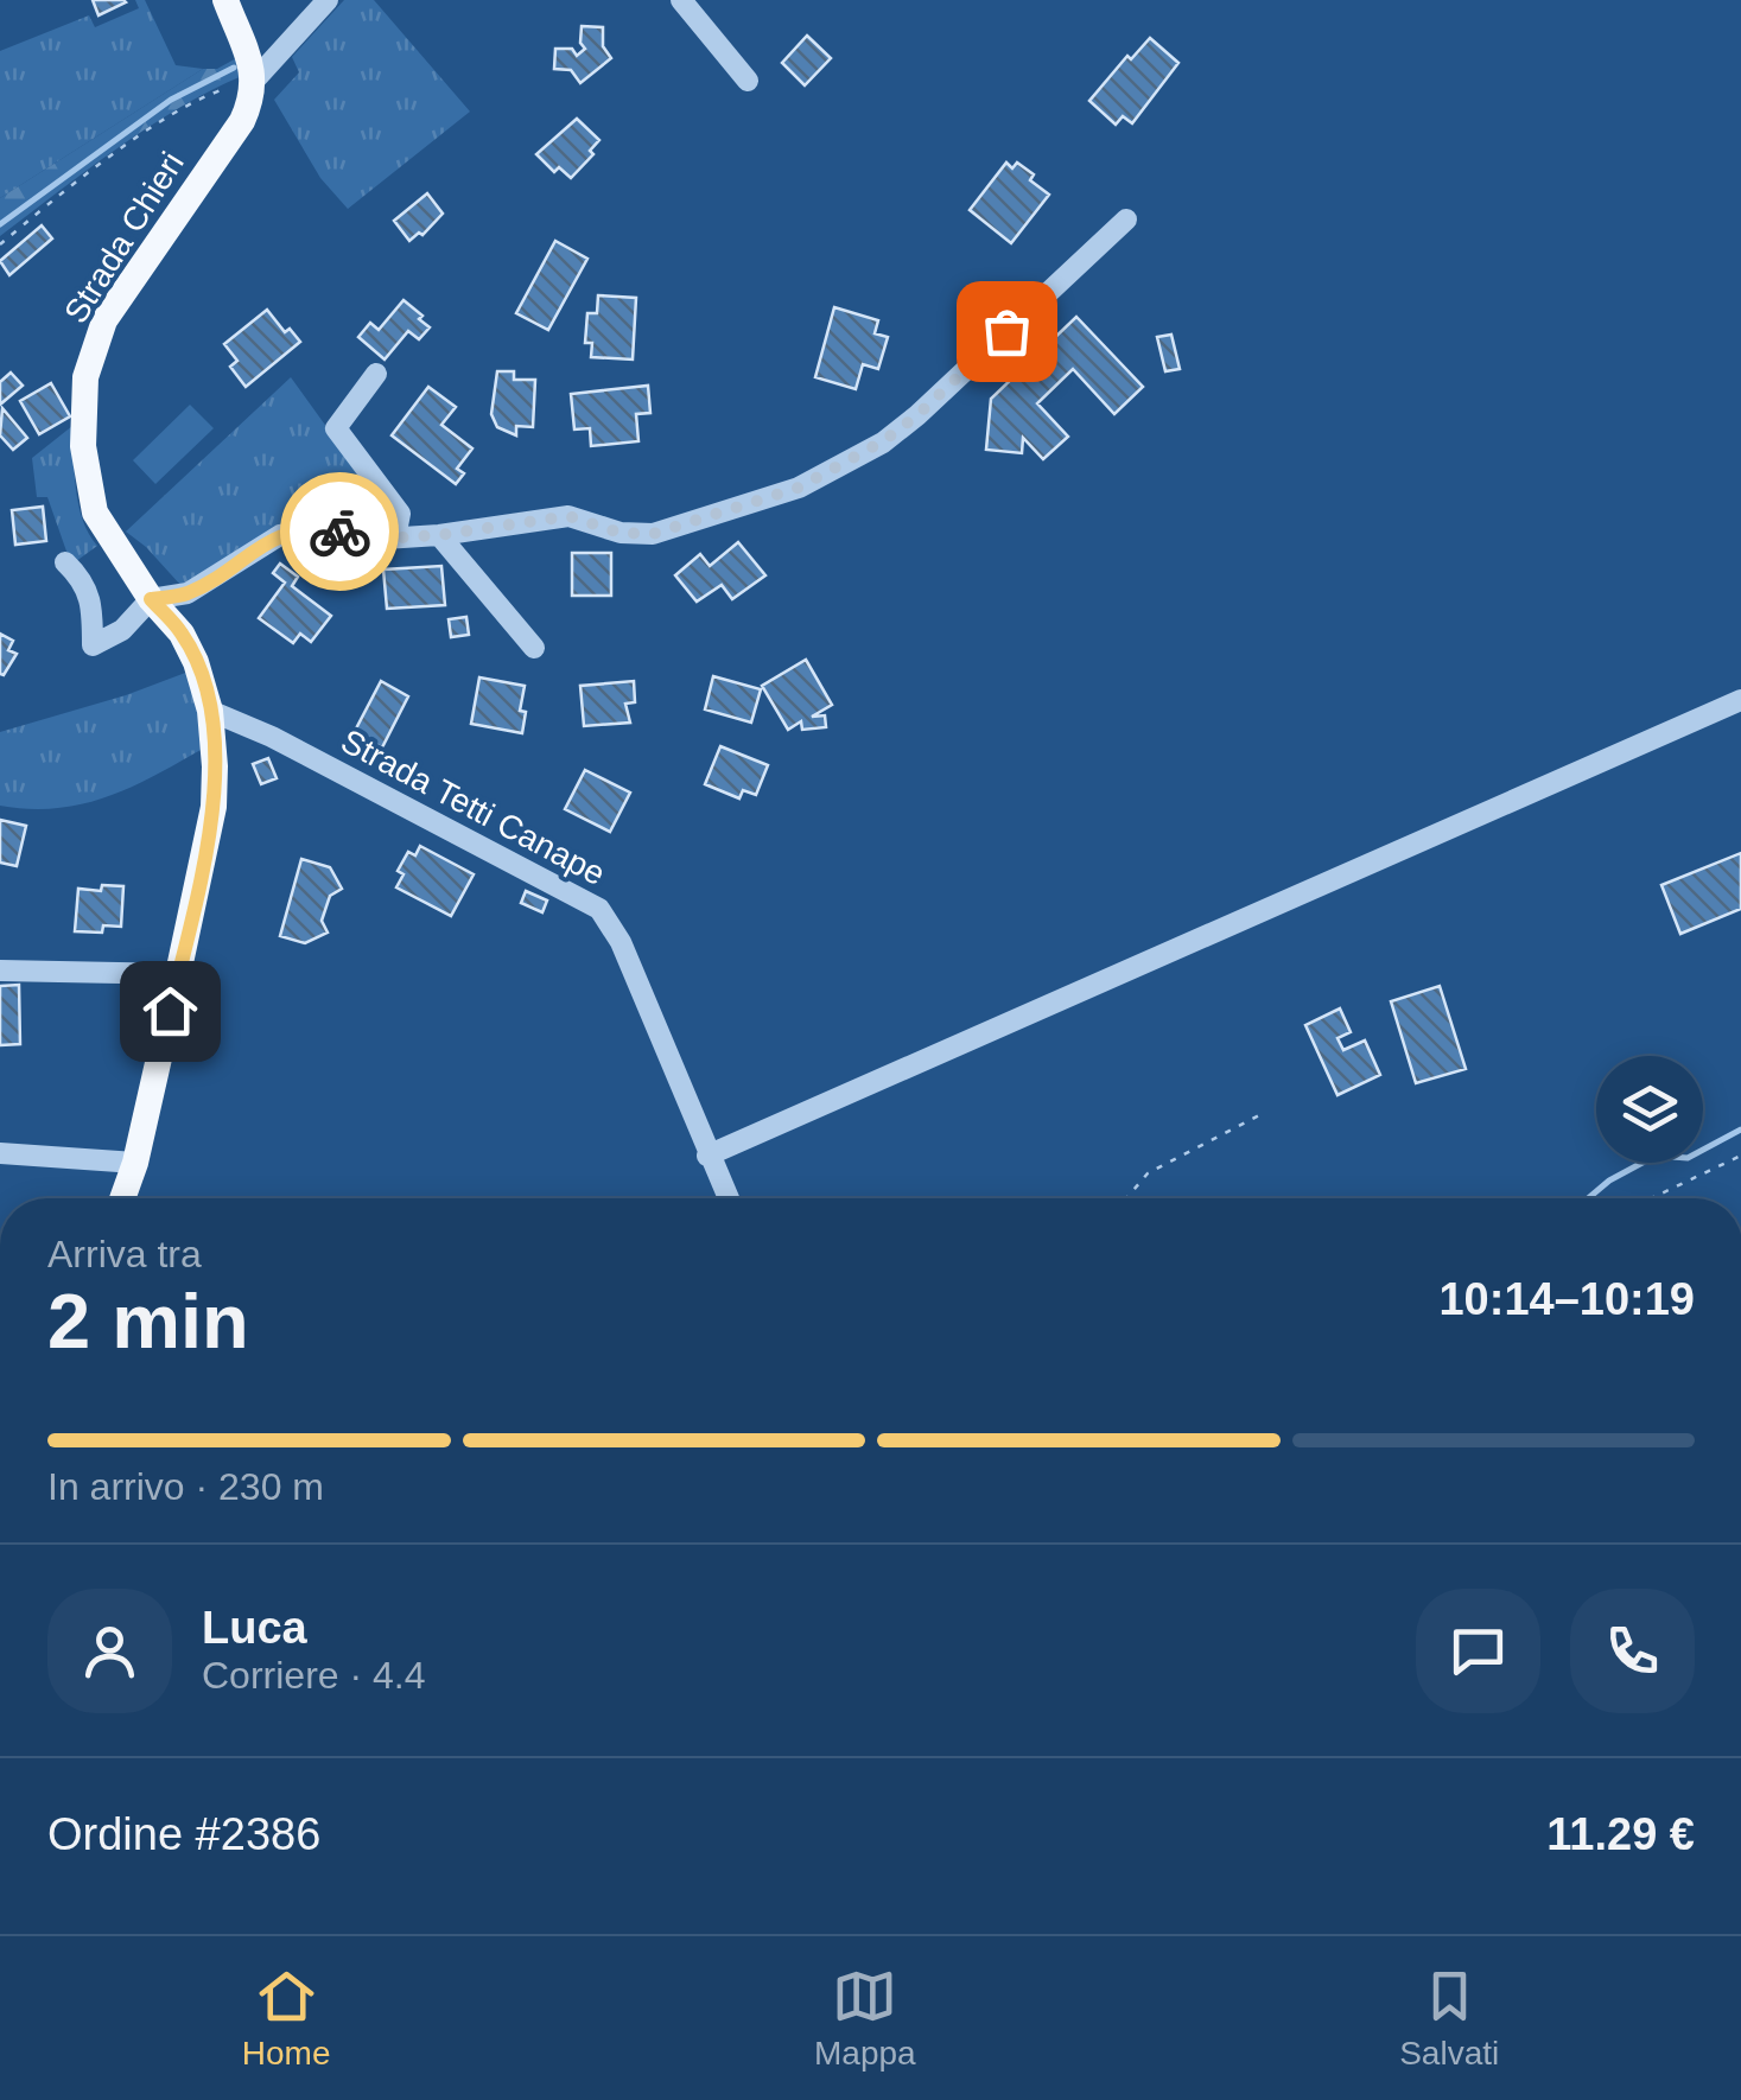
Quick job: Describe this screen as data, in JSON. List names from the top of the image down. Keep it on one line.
{"streets":{"main road":["Strada Chieri"],"street":["Strada Tetti Canape"]},"crossings":[["Strada Chieri","Strada Tetti Canape"]],"page":{"heading":["2 min","Arriva tra","10:14–10:19"],"panel":["Luca","Corriere · 4.4","Ordine #2386","11.29 €"],"bar":"In arrivo · 230 m","tabs":["Home","Mappa","Salvati"]}}
